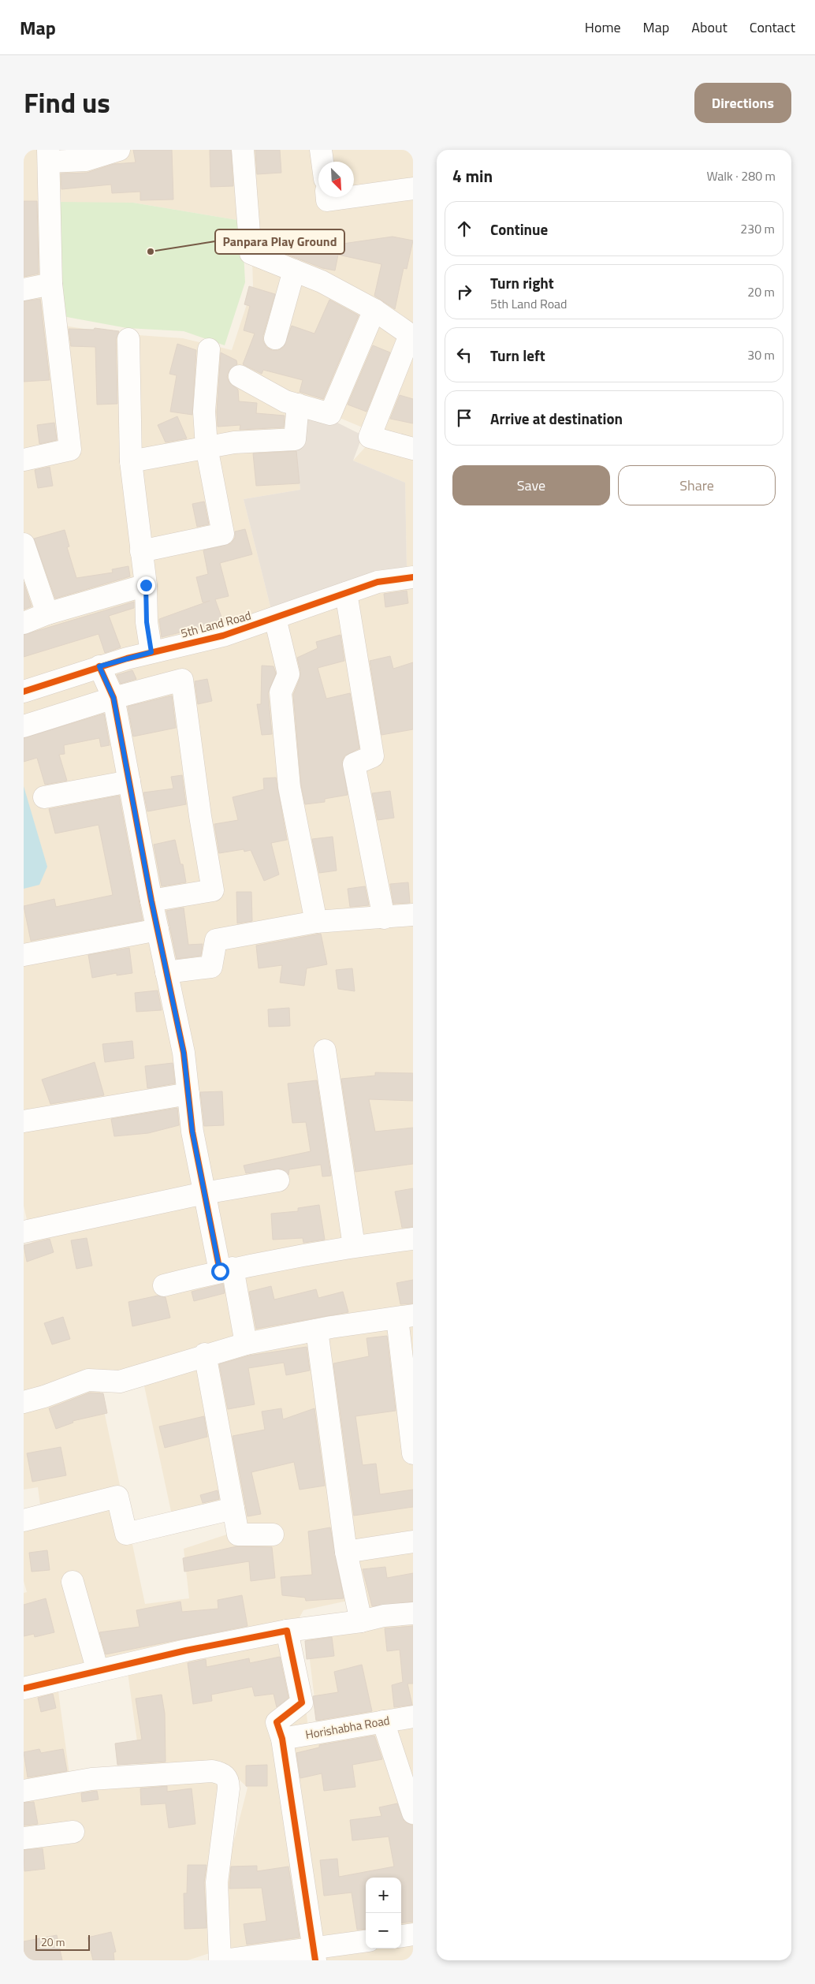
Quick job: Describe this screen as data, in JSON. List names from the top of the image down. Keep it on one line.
{"streets":{"street":["5th Land Road","Horishabha Road"]},"places":["Panpara Play Ground"],"scale_bar":"20 m","north":"bottom right","page":{"header":"Map","nav":["Home","Map","About","Contact"],"title":"Find us","buttons":["Directions",["Save","Share"]],"heading":["4 min","Walk · 280 m"],"list":[["Continue","230 m"],["Turn right","5th Land Road","20 m"],["Turn left","30 m"],"Arrive at destination"],"map_buttons":["+","−"],"scale":"20 m"}}
